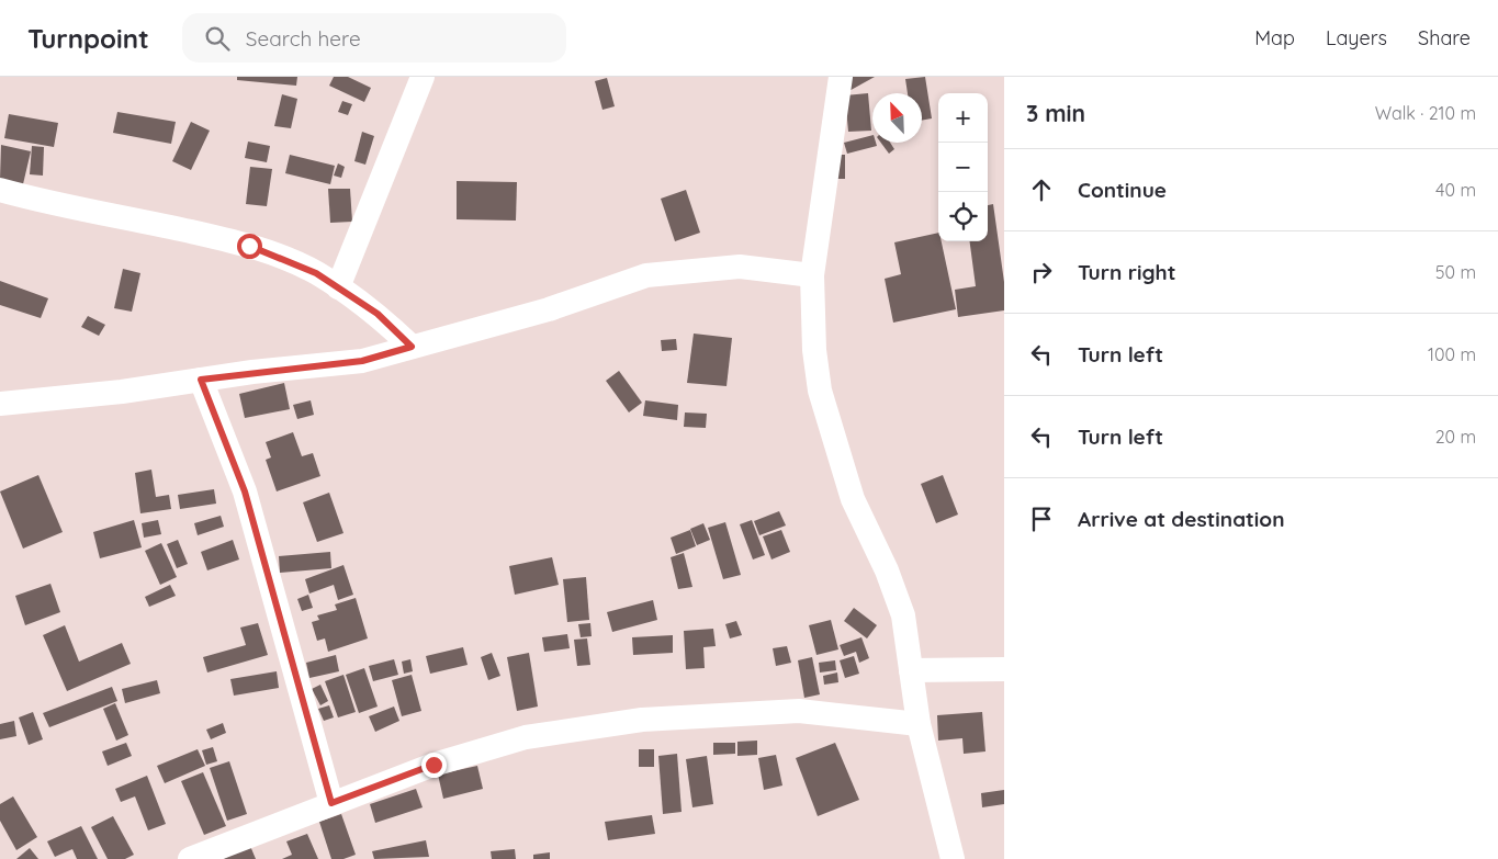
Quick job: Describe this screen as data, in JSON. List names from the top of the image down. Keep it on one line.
{"north":"top left","page":{"header":"Turnpoint","search":"Search here","nav":["Map","Layers","Share"],"heading":["3 min","Walk · 210 m"],"map_buttons":["+","−"],"list":[["Continue","40 m"],["Turn right","50 m"],["Turn left","100 m"],["Turn left","20 m"],"Arrive at destination"]}}
